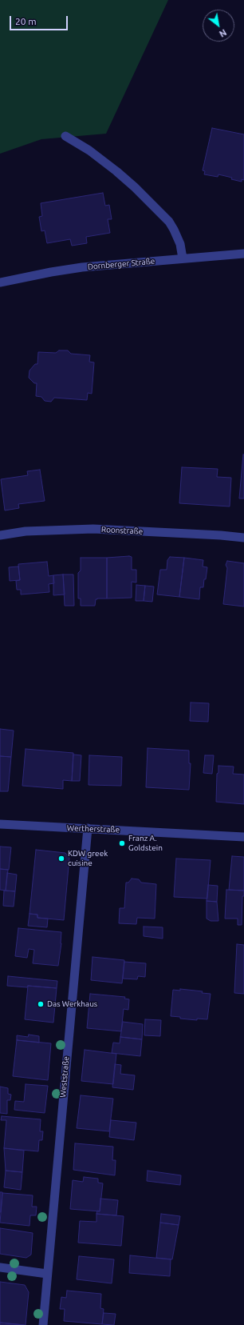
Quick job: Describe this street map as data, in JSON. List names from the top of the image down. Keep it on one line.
{"streets":{"street":["Dornberger Straße","Roonstraße","Wertherstraße","Weststraße"]},"crossings":[["Wertherstraße","Weststraße"]],"places":["Franz A. Goldstein","KDW greek cuisine","Das Werkhaus"],"scale_bar":"20 m","north":"bottom right"}
